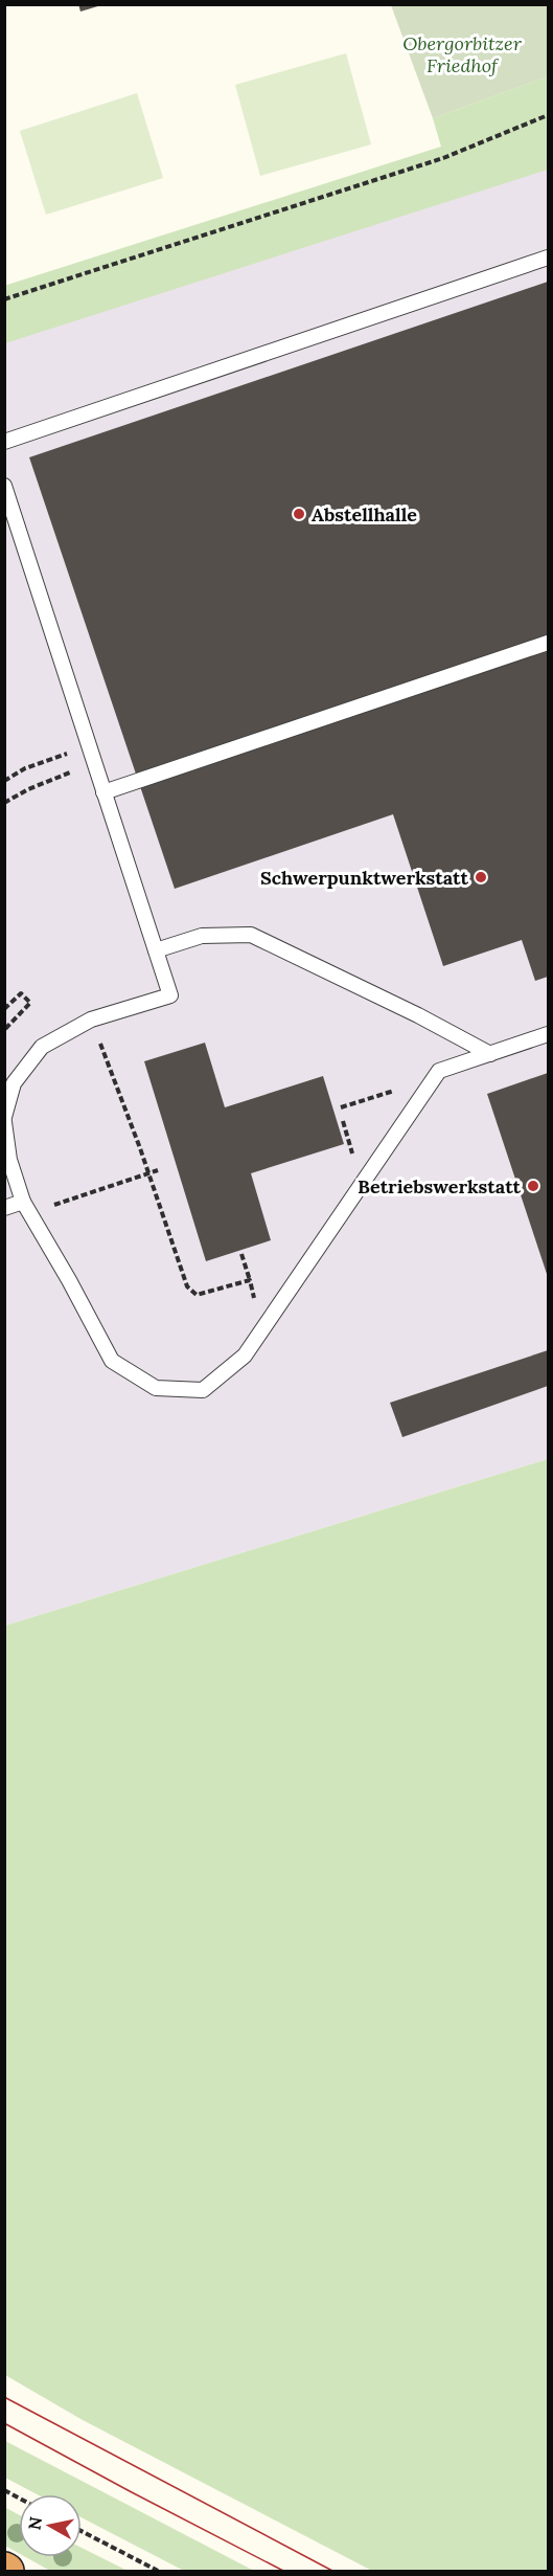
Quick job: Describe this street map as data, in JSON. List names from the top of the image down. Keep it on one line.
{"parks":["Obergorbitzer Friedhof"],"places":["Abstellhalle","Schwerpunktwerkstatt","Betriebswerkstatt"],"north":"left"}
